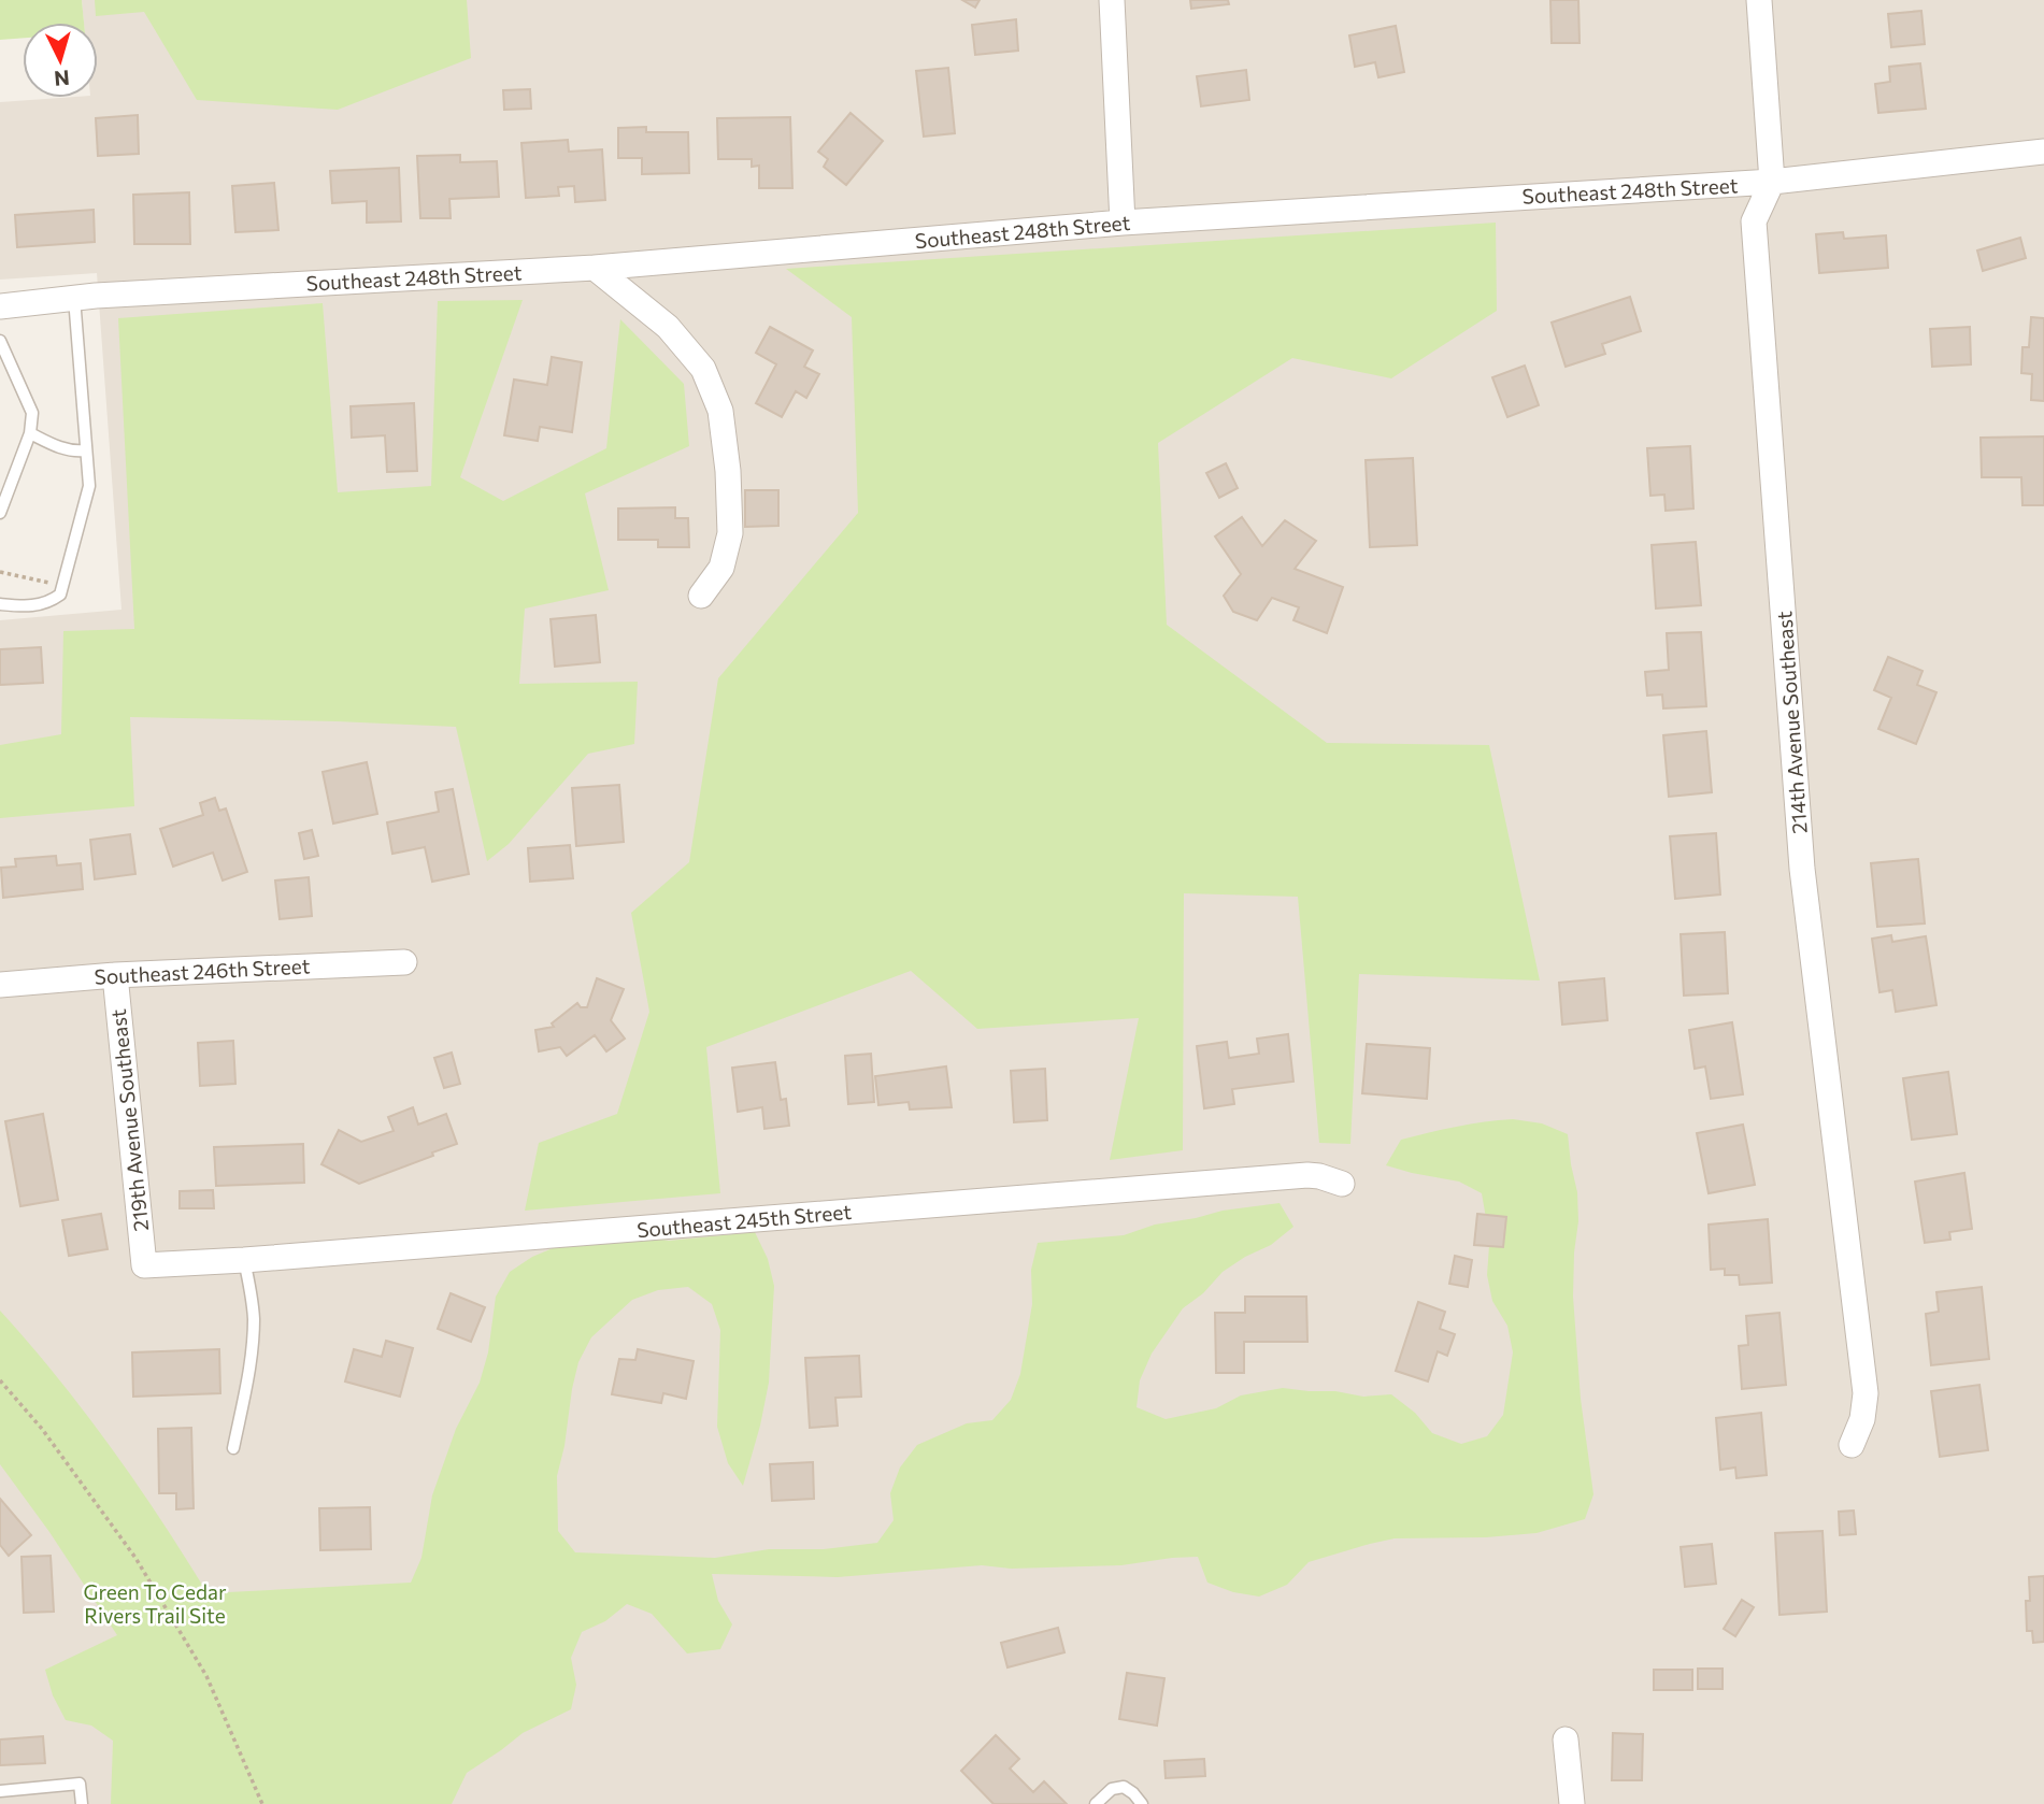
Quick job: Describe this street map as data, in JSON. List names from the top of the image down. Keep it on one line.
{"streets":{"street":["Southeast 248th Street","214th Avenue Southeast","Southeast 246th Street","219th Avenue Southeast","Southeast 245th Street"]},"crossings":[["Southeast 248th Street","214th Avenue Southeast"],["Southeast 246th Street","219th Avenue Southeast"],["219th Avenue Southeast","Southeast 245th Street"]],"parks":["Green To Cedar Rivers Trail Site"],"north":"bottom"}
